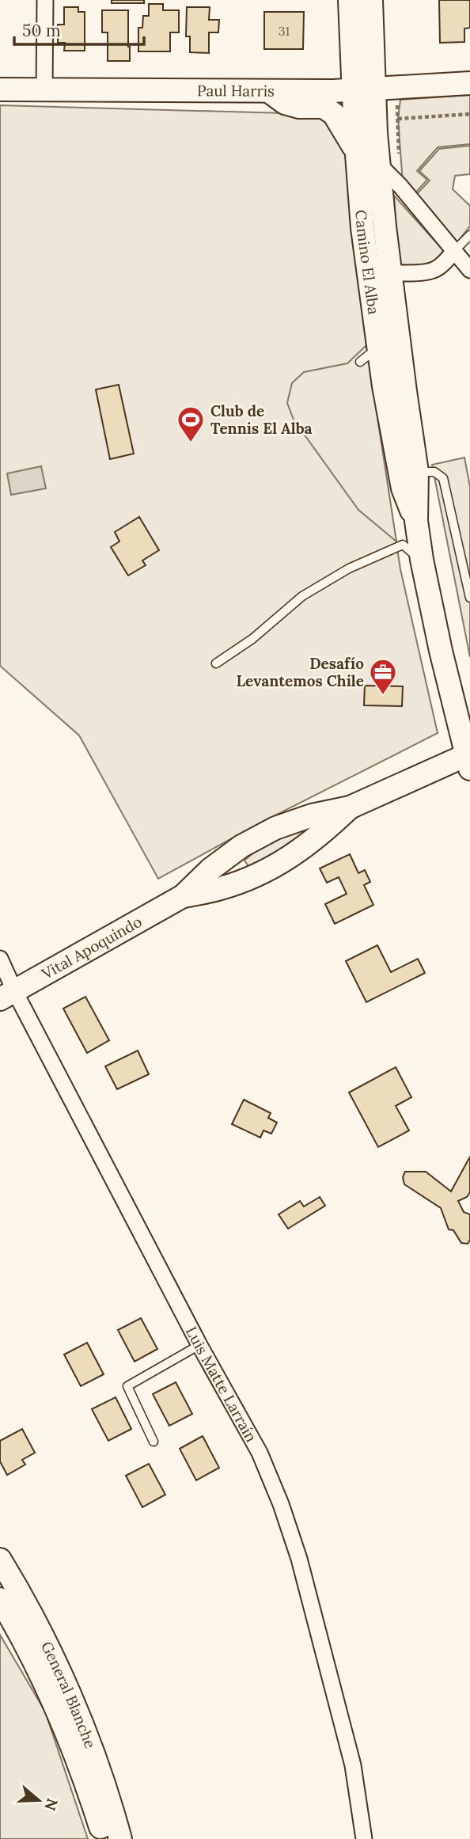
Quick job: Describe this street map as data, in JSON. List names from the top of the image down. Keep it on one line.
{"streets":{"main road":["Paul Harris","Camino El Alba","Vital Apoquindo","General Blanche"],"street":["Luis Matte Larraín"]},"crossings":[["Paul Harris","Camino El Alba"],["Camino El Alba","Vital Apoquindo"],["Vital Apoquindo","Luis Matte Larraín"]],"places":{"sports":["Club de Tennis El Alba"],"office":["Desafío Levantemos Chile"]},"house_numbers":["31"],"scale_bar":"50 m","north":"right"}
